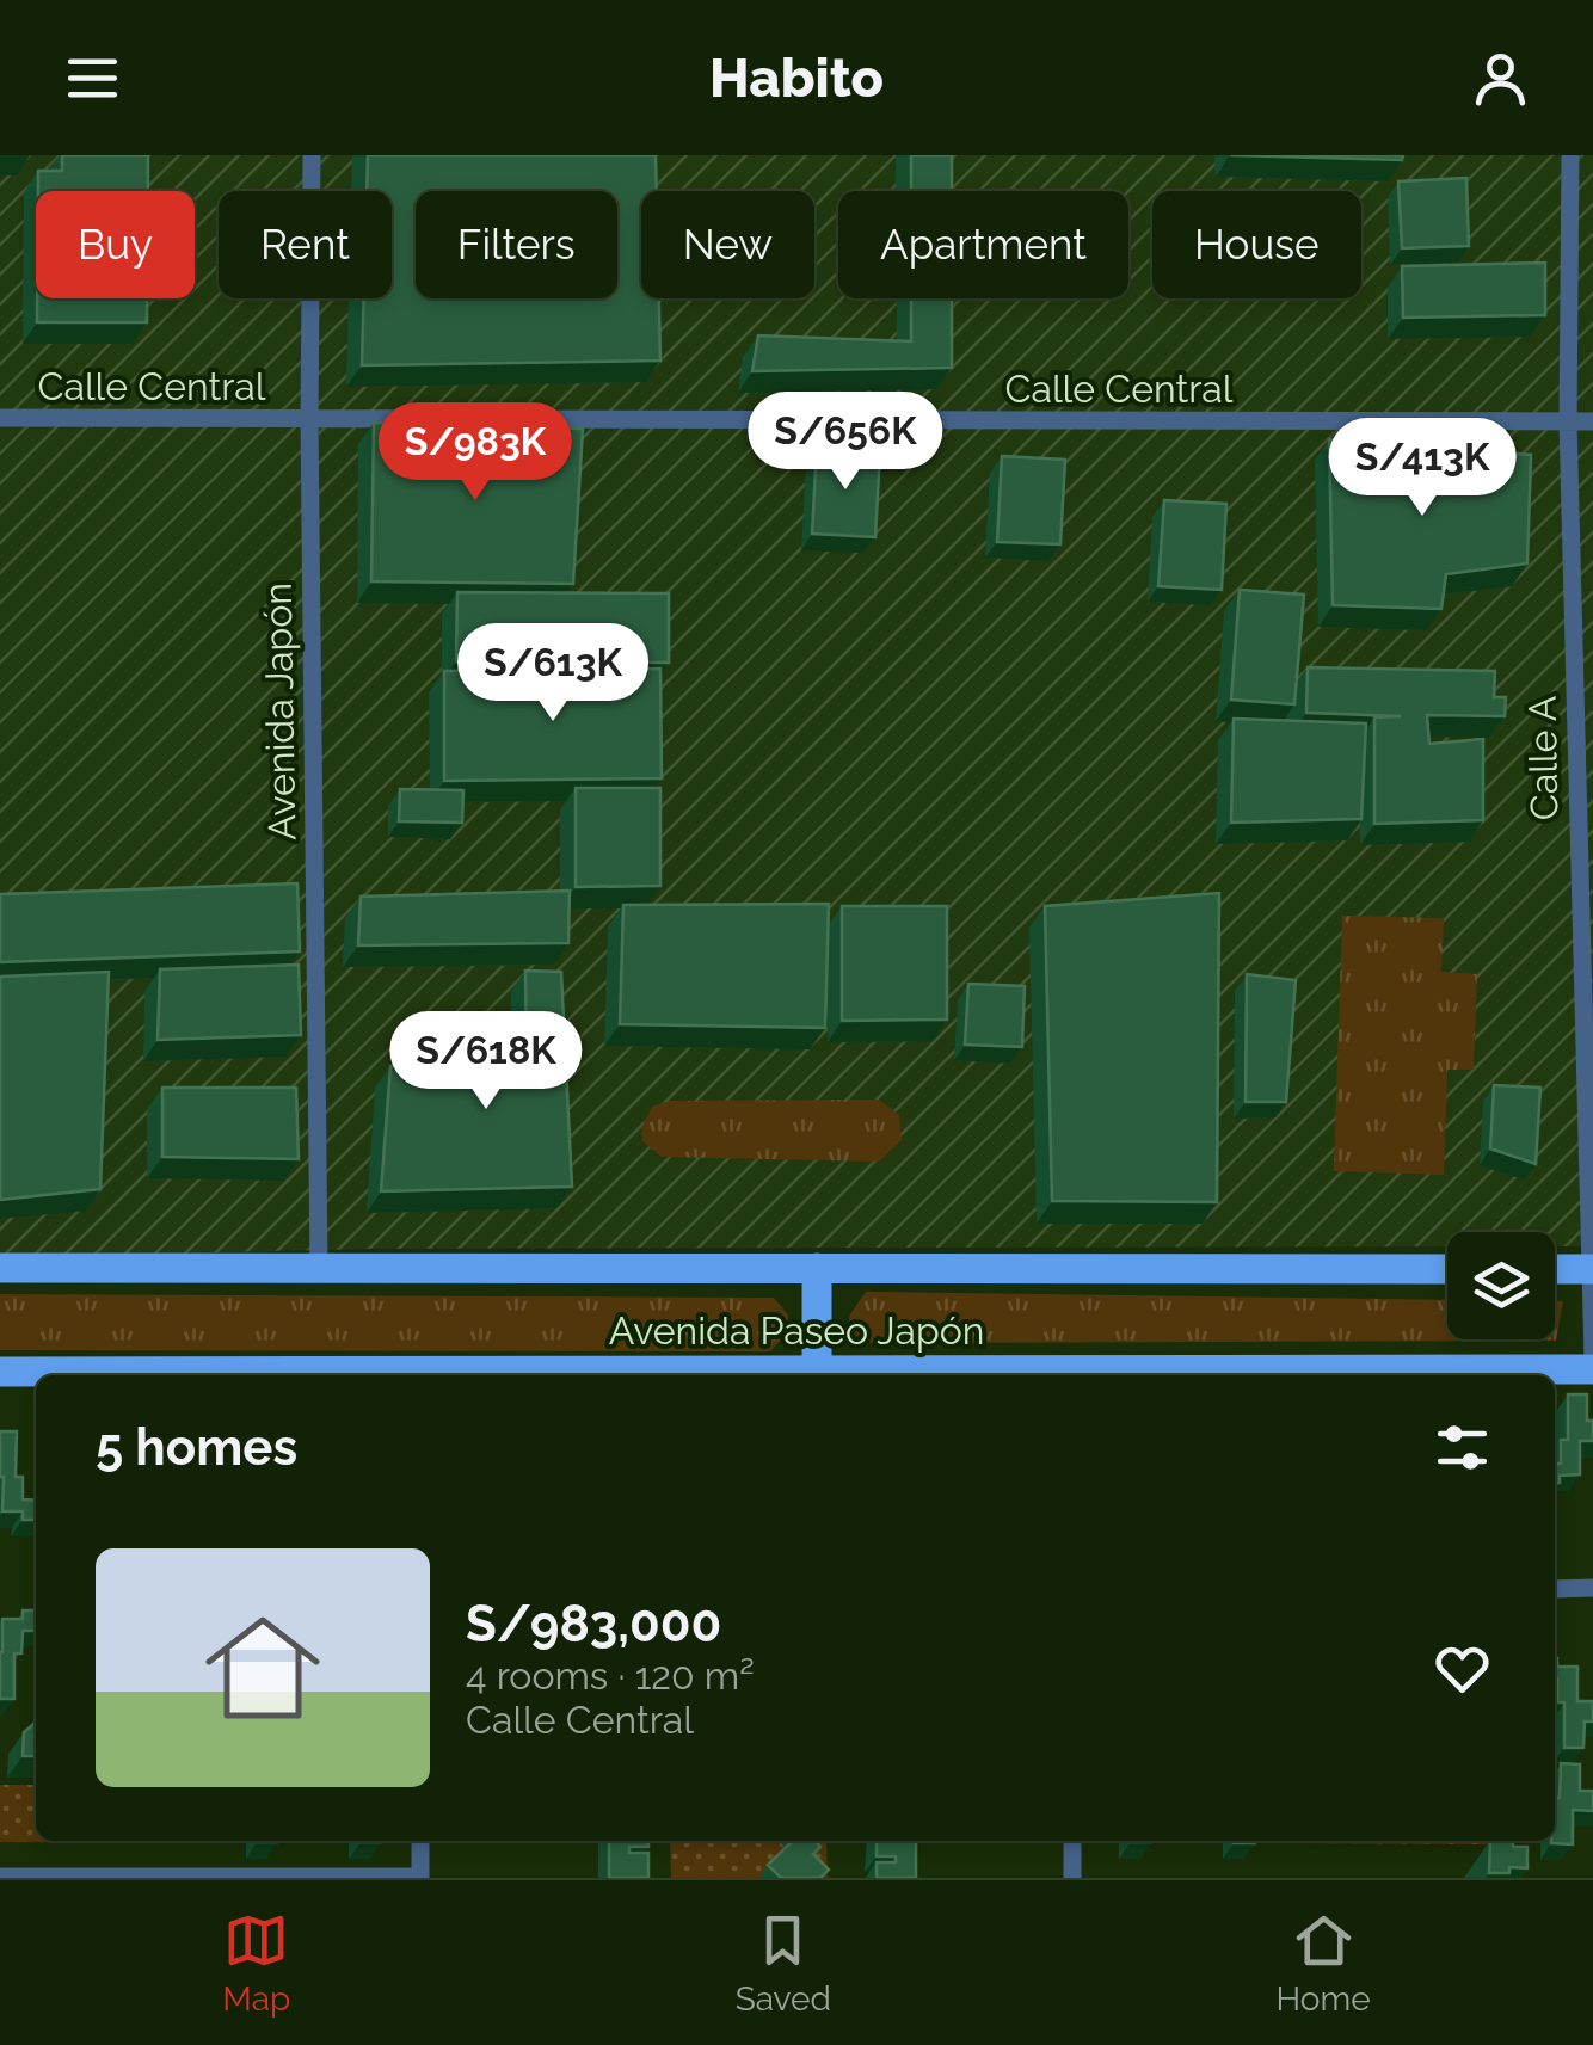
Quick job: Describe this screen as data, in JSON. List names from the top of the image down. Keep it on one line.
{"streets":{"main road":["Avenida Paseo Japón"],"street":["Calle Central","Avenida Japón","Calle A"]},"crossings":[["Calle Central","Avenida Japón"],["Calle Central","Calle A"],["Avenida Japón","Avenida Paseo Japón"]],"page":{"header":"Habito","chip":["Buy","Rent","Filters","New","Apartment","House"],"price":["S/656K","S/983K","S/413K","S/613K","S/618K"],"heading":"5 homes","list":[{"name":"S/983,000","note":"4 rooms · 120 m² · Calle Central"}],"tabs":["Map","Saved","Home"]}}
